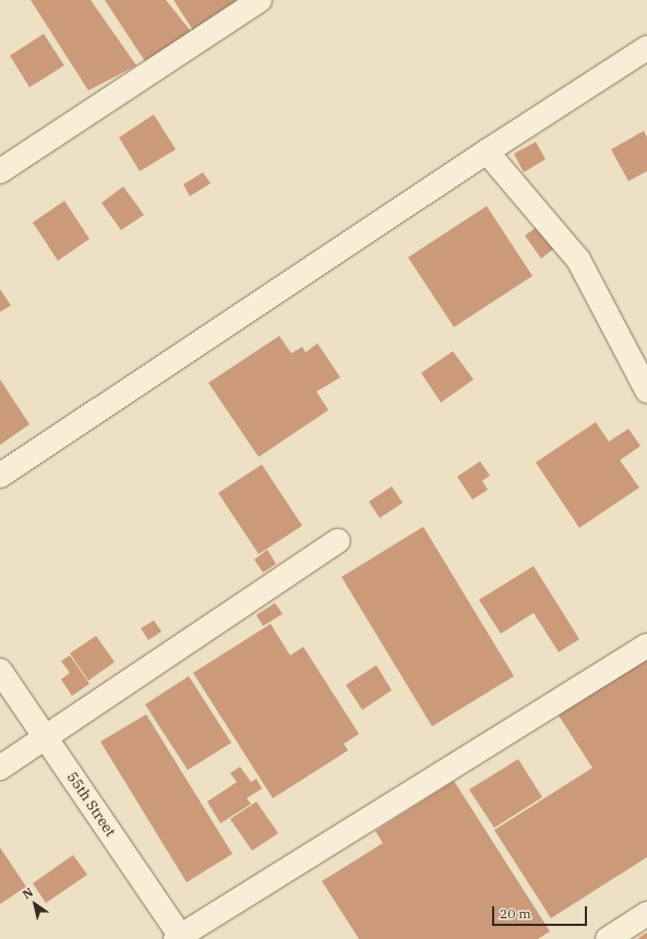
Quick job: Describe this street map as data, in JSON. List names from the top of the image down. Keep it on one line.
{"streets":{"street":["55th Street"]},"scale_bar":"20 m","north":"top left"}
